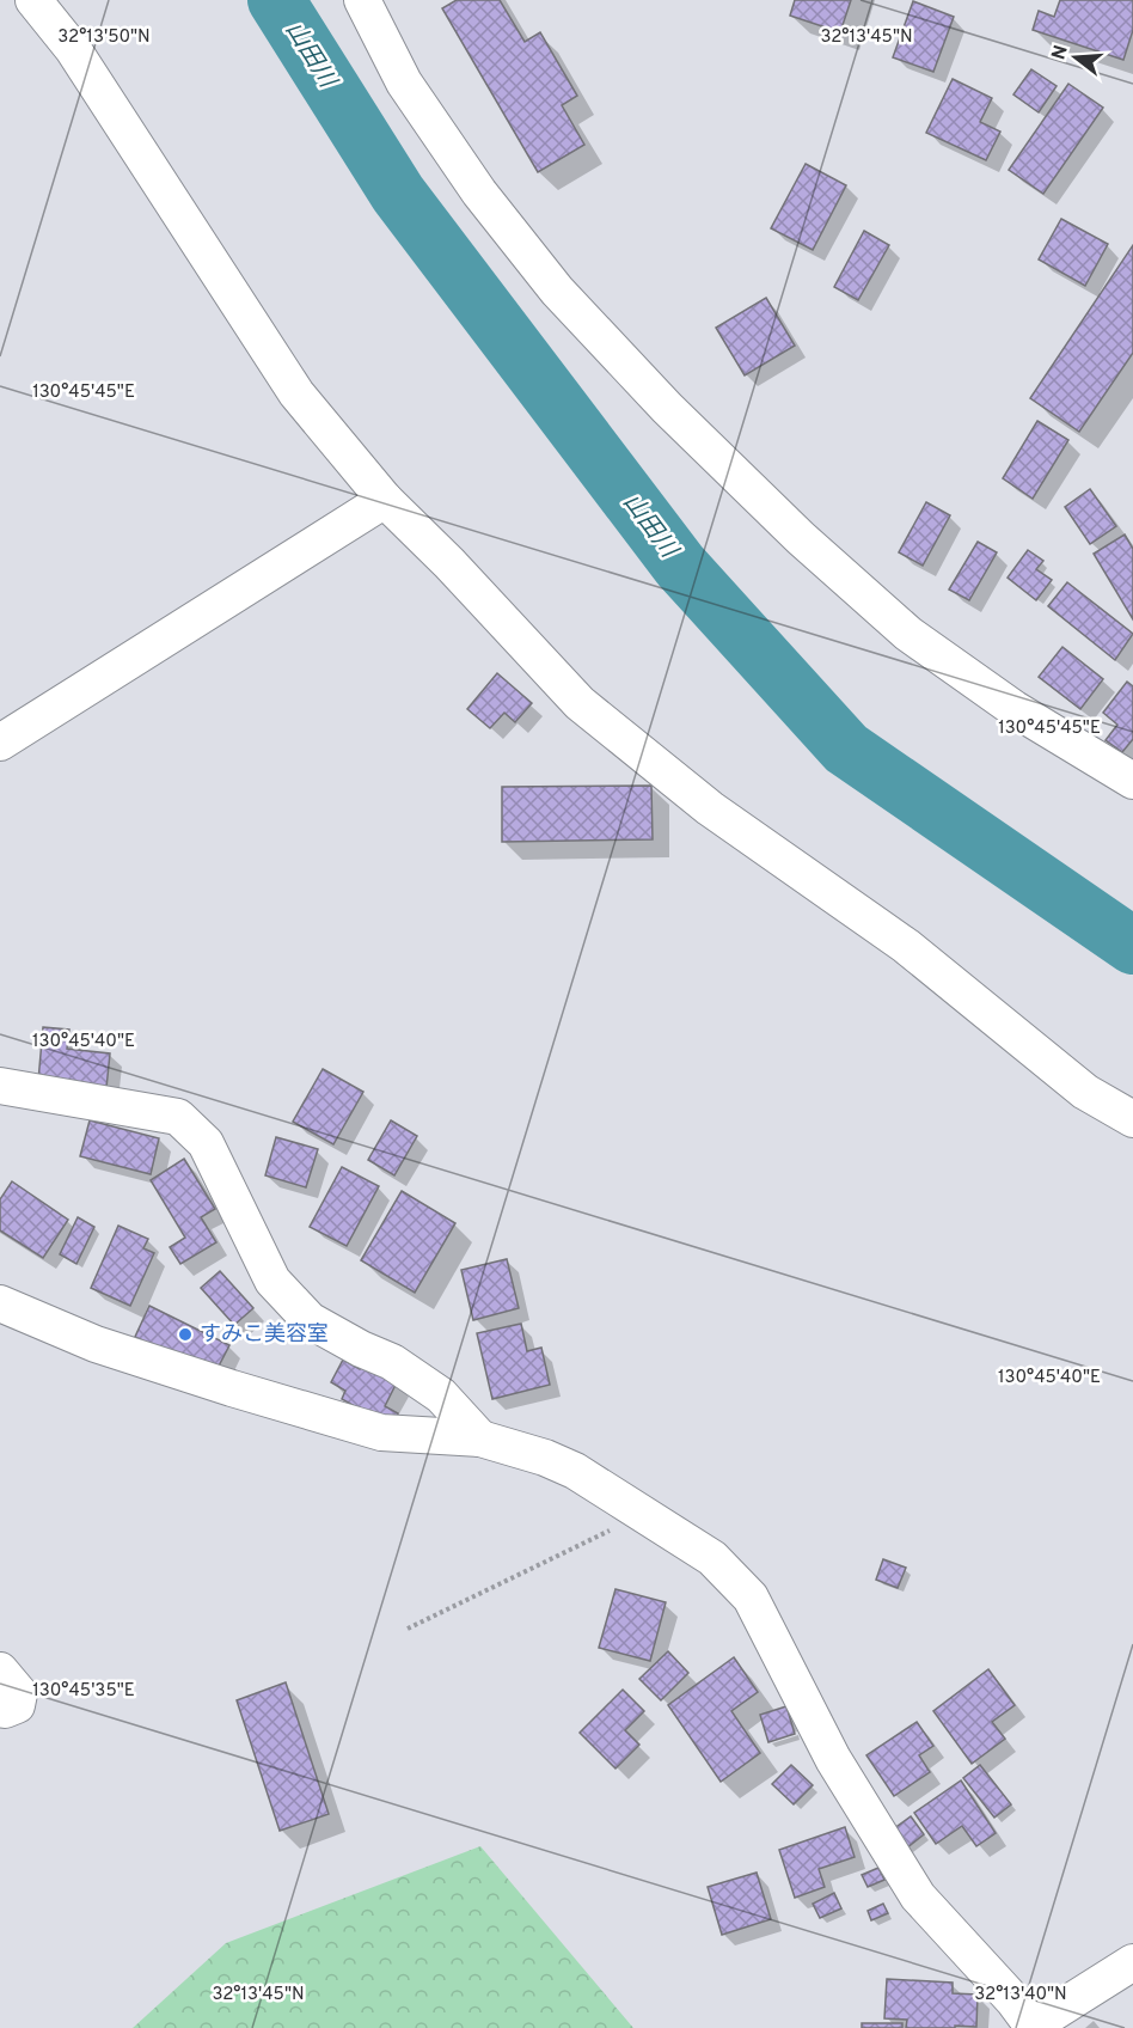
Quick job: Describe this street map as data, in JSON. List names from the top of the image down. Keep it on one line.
{"water":["山田川"],"places":["すみこ美容室"],"north":"left","coordinates":["32°13'50\"N","32°13'45\"N","130°45'45\"E","130°45'40\"E","130°45'35\"E","32°13'40\"N"]}
